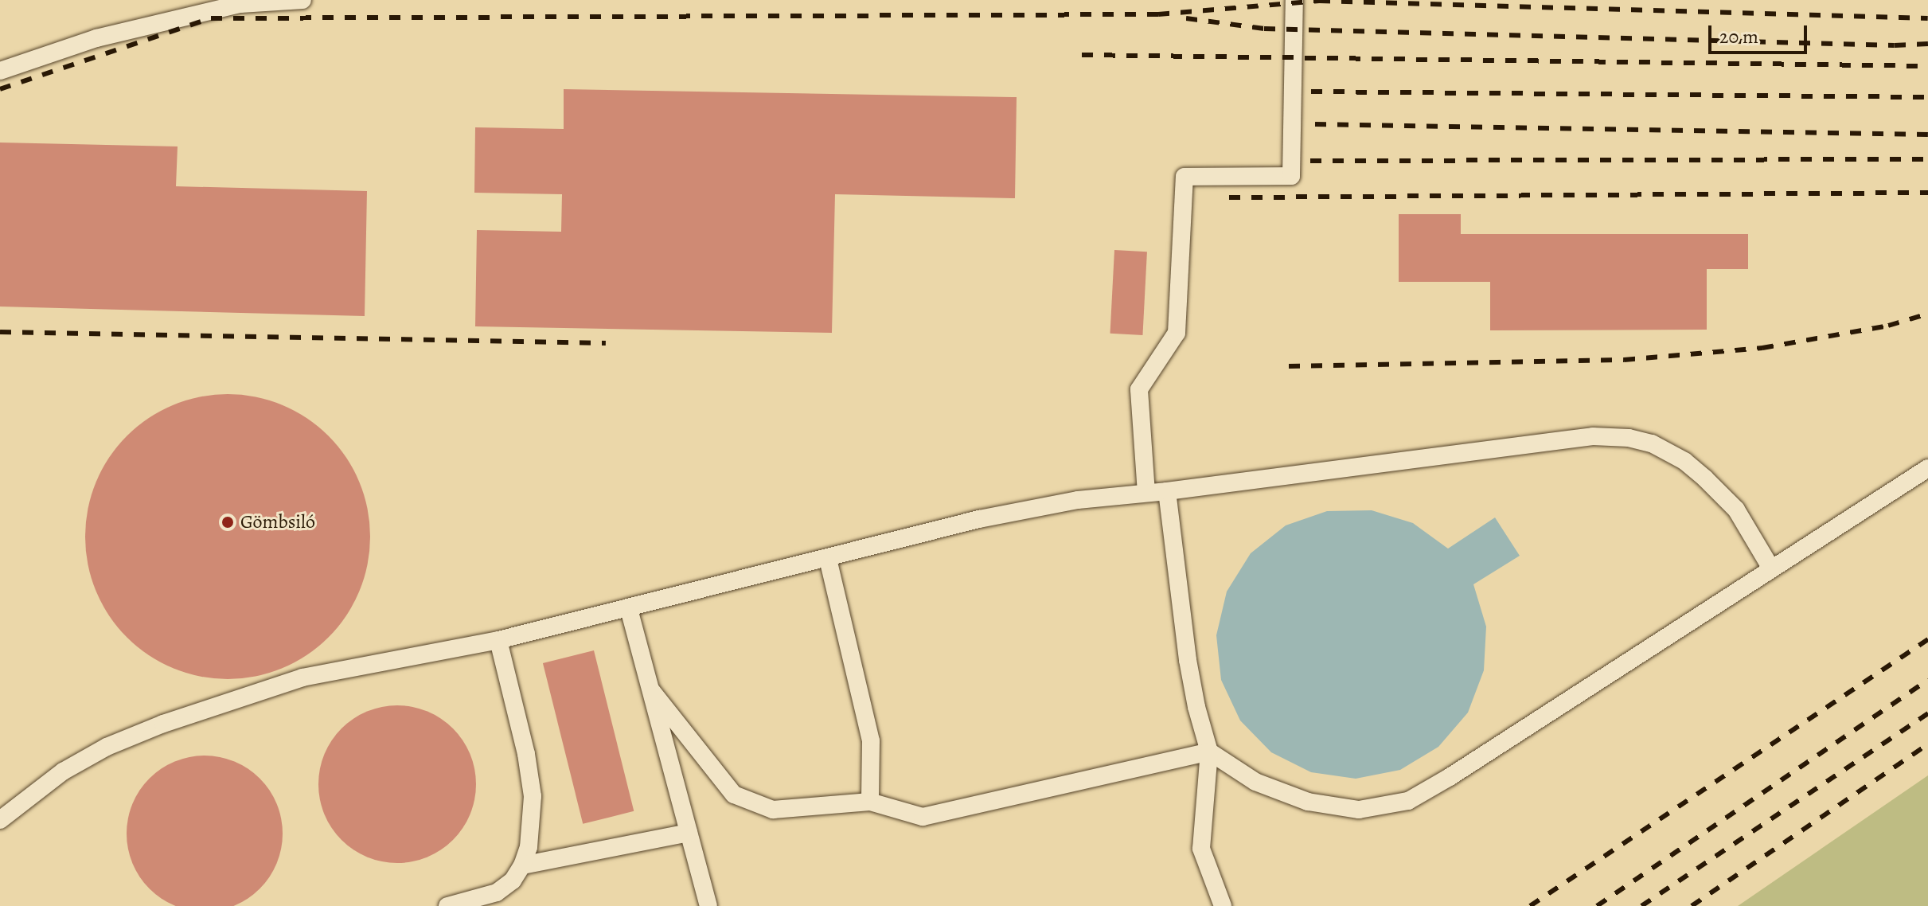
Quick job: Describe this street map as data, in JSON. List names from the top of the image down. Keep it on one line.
{"places":["Gömbsiló"],"scale_bar":"20 m"}
